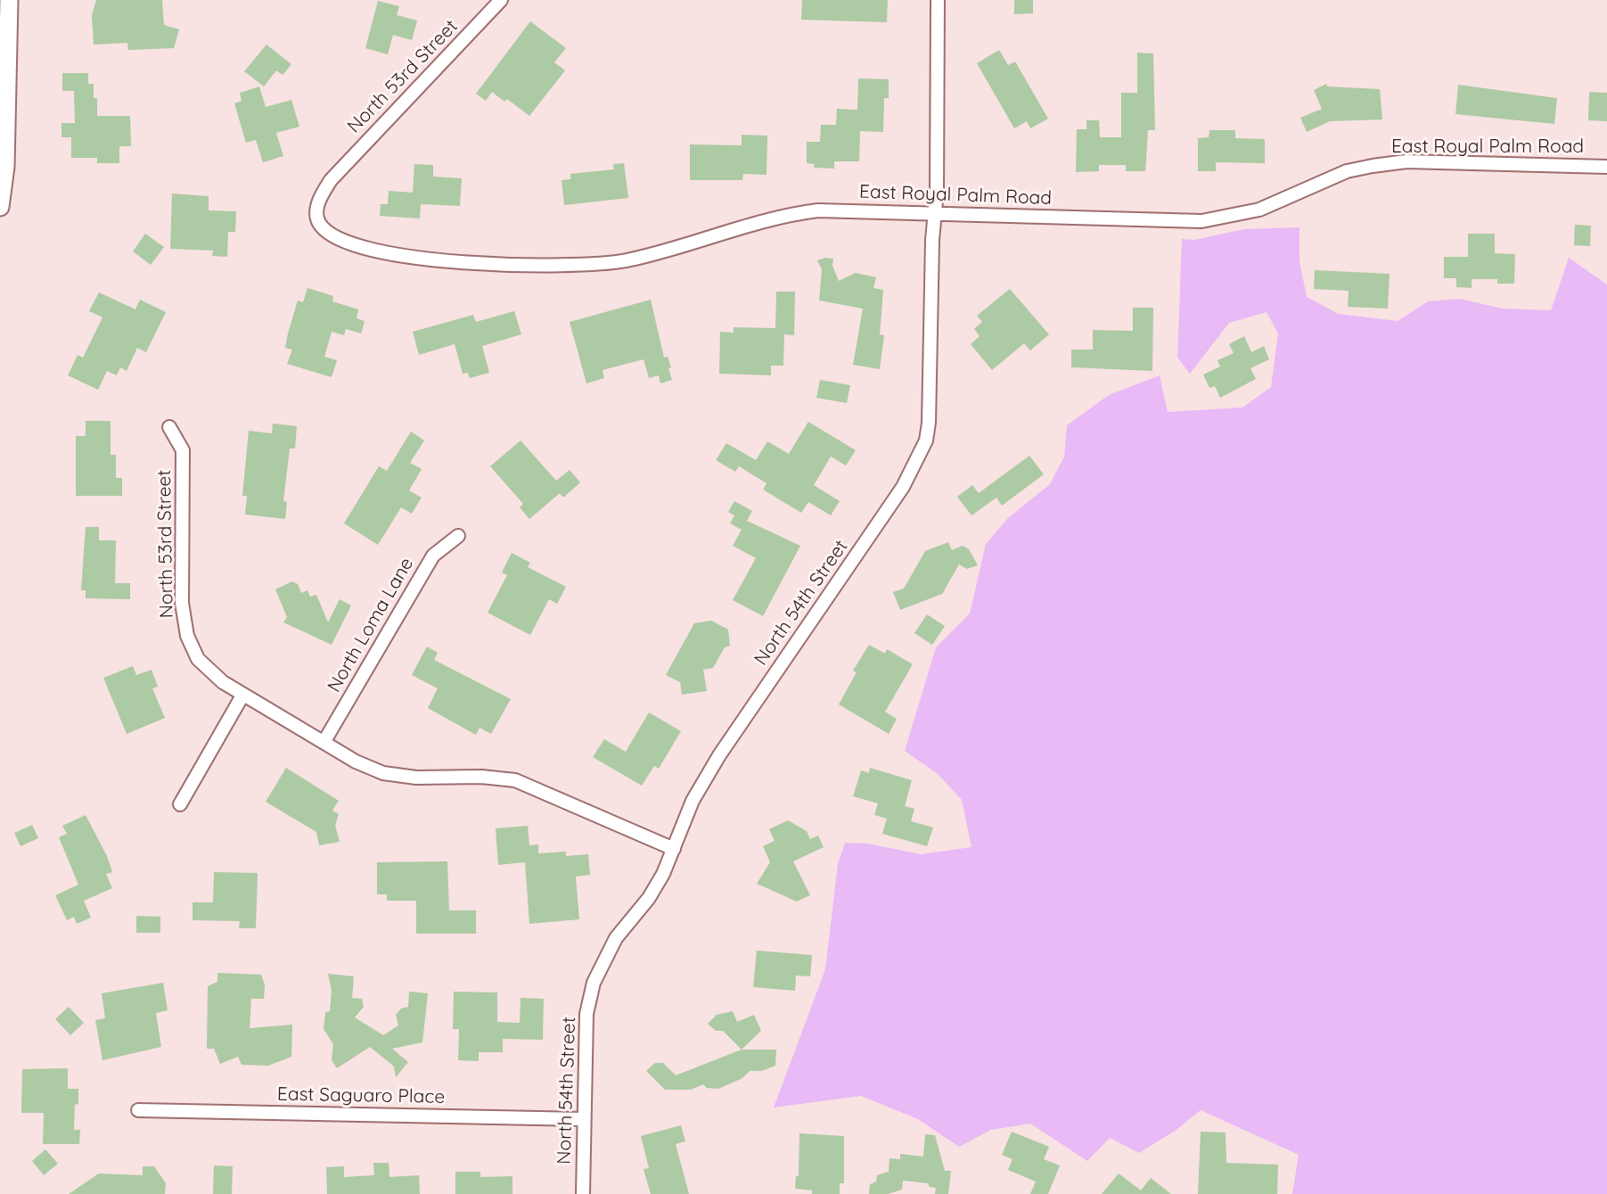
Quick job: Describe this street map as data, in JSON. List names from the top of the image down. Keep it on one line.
{"streets":{"street":["North 53rd Street","East Royal Palm Road","North 54th Street","North Loma Lane","East Saguaro Place"]},"crossings":[["North 53rd Street","East Royal Palm Road"],["North 53rd Street","North 54th Street"],["North 53rd Street","North Loma Lane"],["East Royal Palm Road","North 54th Street"],["North 54th Street","East Saguaro Place"]]}
